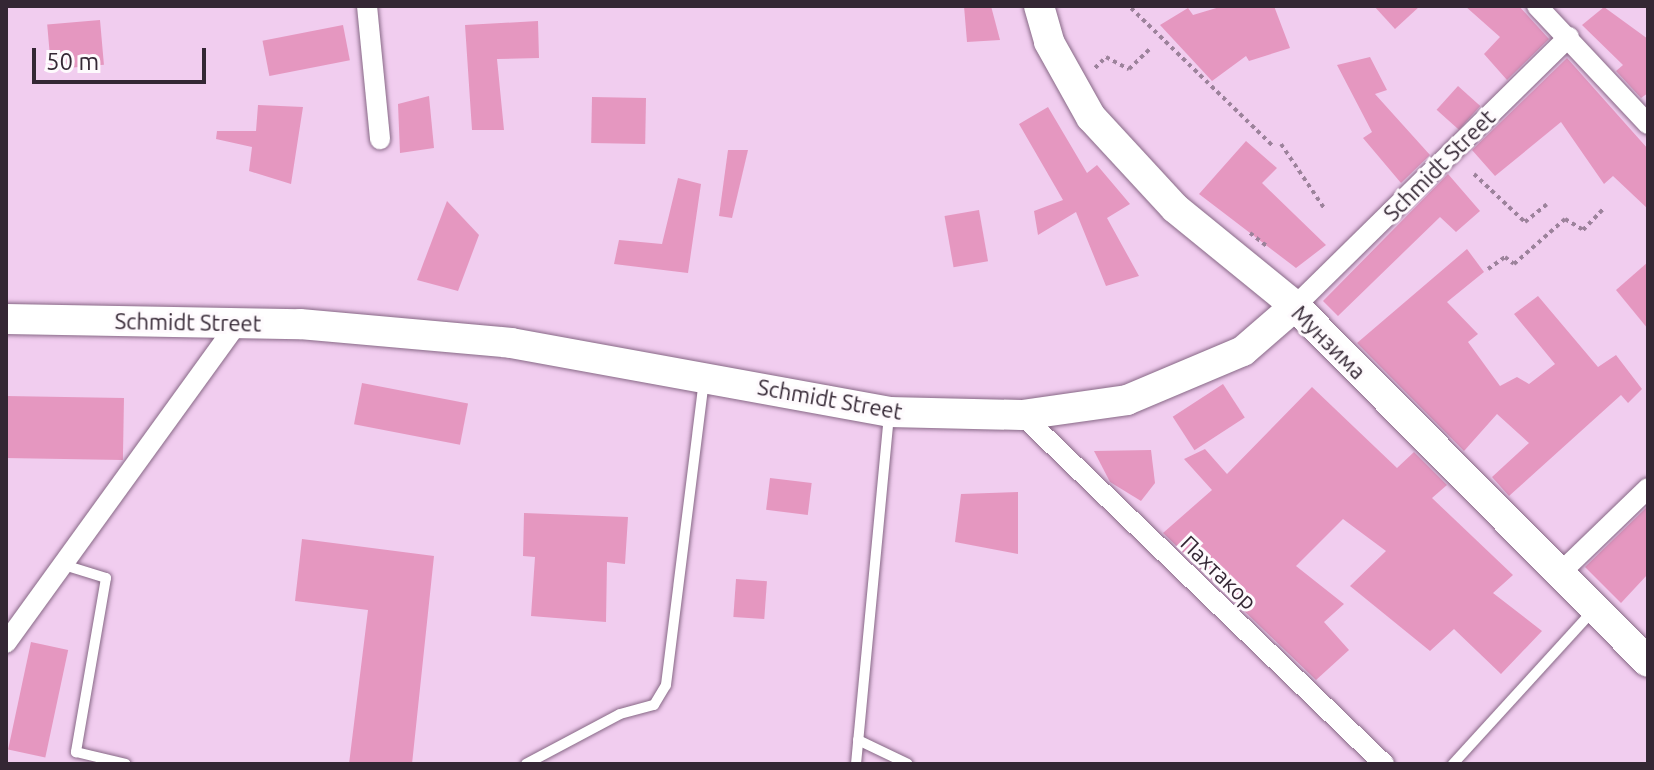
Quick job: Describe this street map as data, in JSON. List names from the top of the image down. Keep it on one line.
{"streets":{"street":["Schmidt Street","Мунзима","Пахтакор"]},"crossings":[["Schmidt Street","Мунзима"],["Schmidt Street","Пахтакор"]],"scale_bar":"50 m"}
